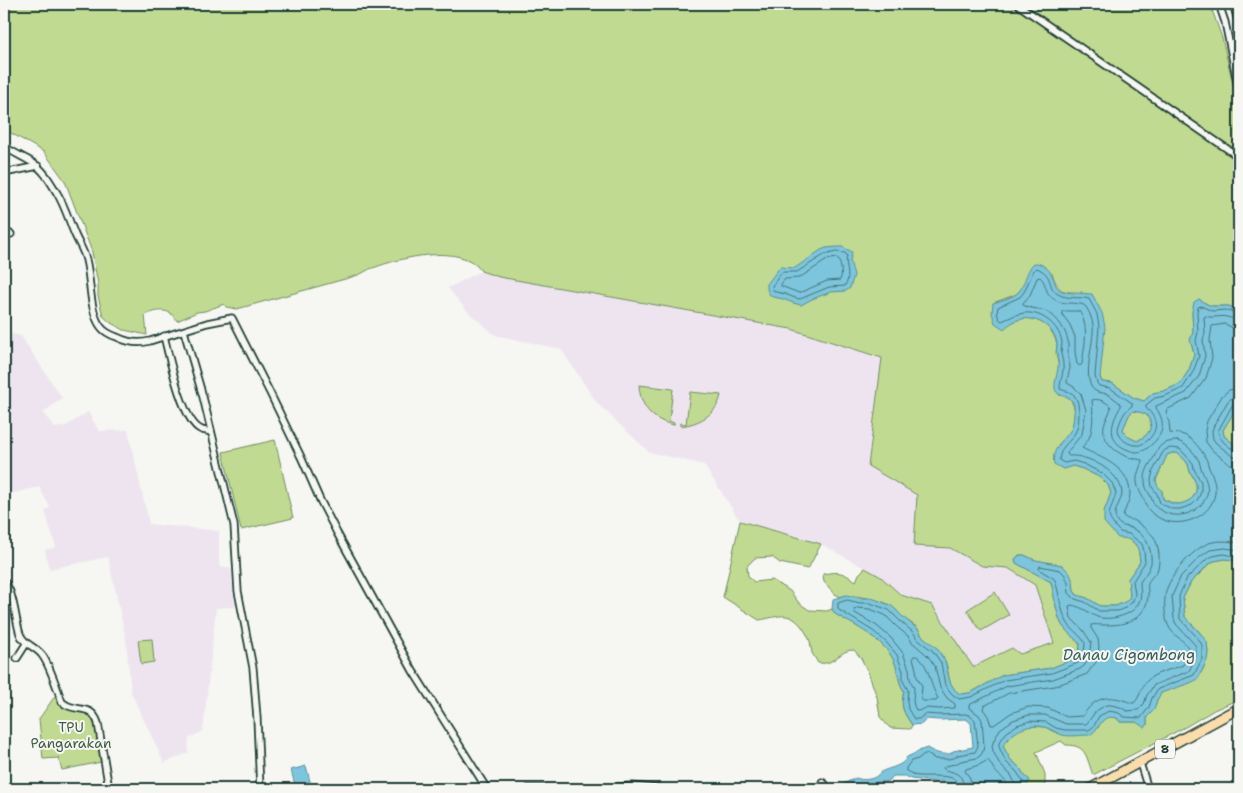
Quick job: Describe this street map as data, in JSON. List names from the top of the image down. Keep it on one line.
{"streets":{"highway":["8"]},"water":["Danau Cigombong"],"parks":["TPU Pangarakan"]}
